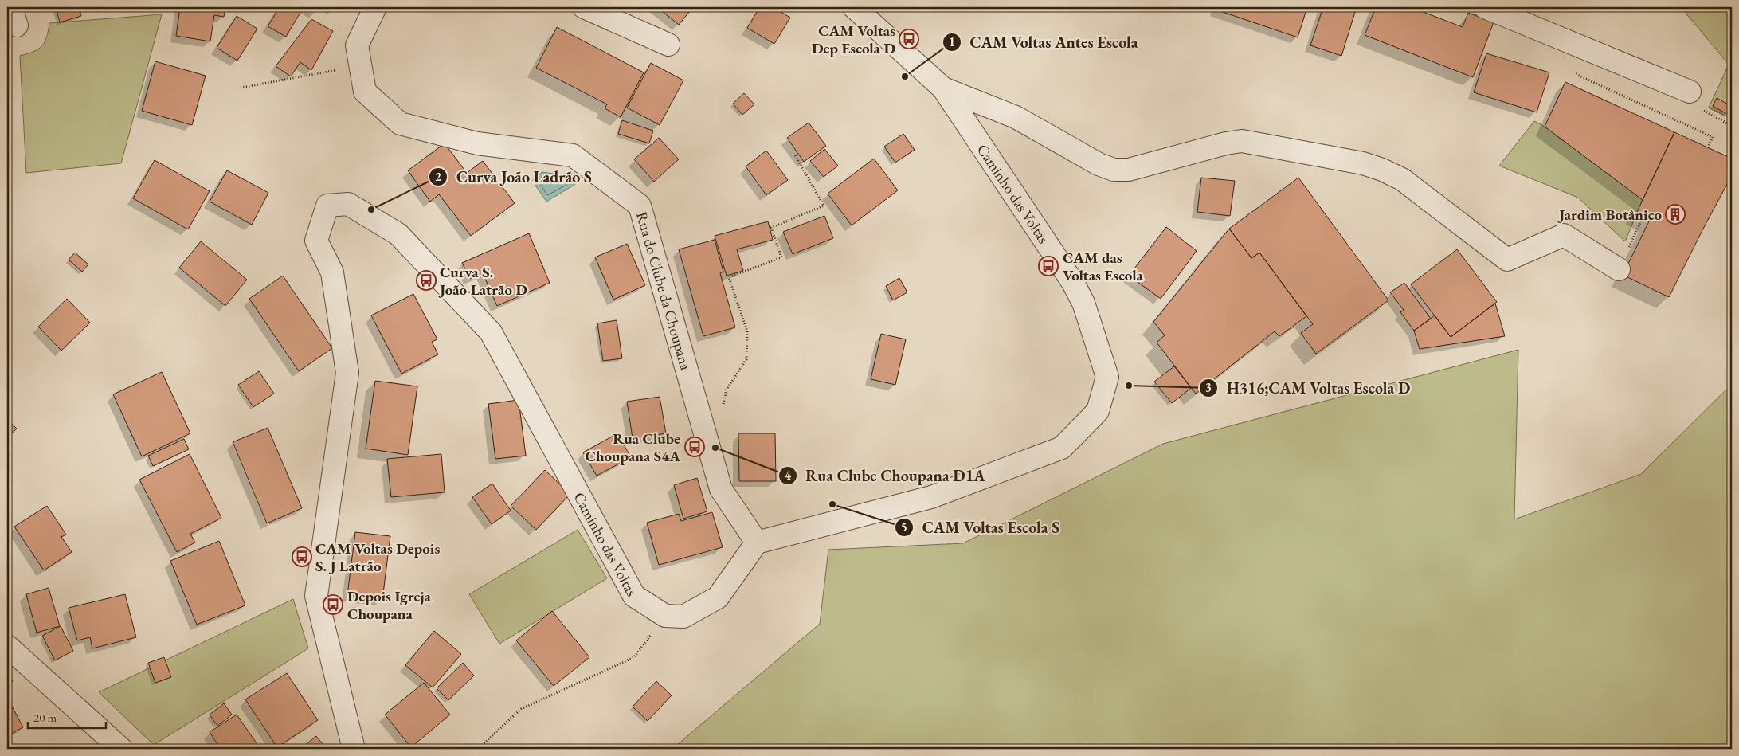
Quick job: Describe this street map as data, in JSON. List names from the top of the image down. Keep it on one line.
{"streets":{"street":["Caminho das Voltas","Rua do Clube da Choupana"]},"crossings":[["Caminho das Voltas","Rua do Clube da Choupana"]],"places":{"bus stop":["CAM Voltas Dep Escola D","CAM das Voltas Escola","Curva S. João Latrão D","Rua Clube Choupana S4A","CAM Voltas Depois S. J Latrão","Depois Igreja Choupana"],"other":["CAM Voltas Antes Escola","Curva João Ladrão S","H316;CAM Voltas Escola D","Rua Clube Choupana D1A","CAM Voltas Escola S"],"building":["Jardim Botânico"]},"scale_bar":"20 m"}
